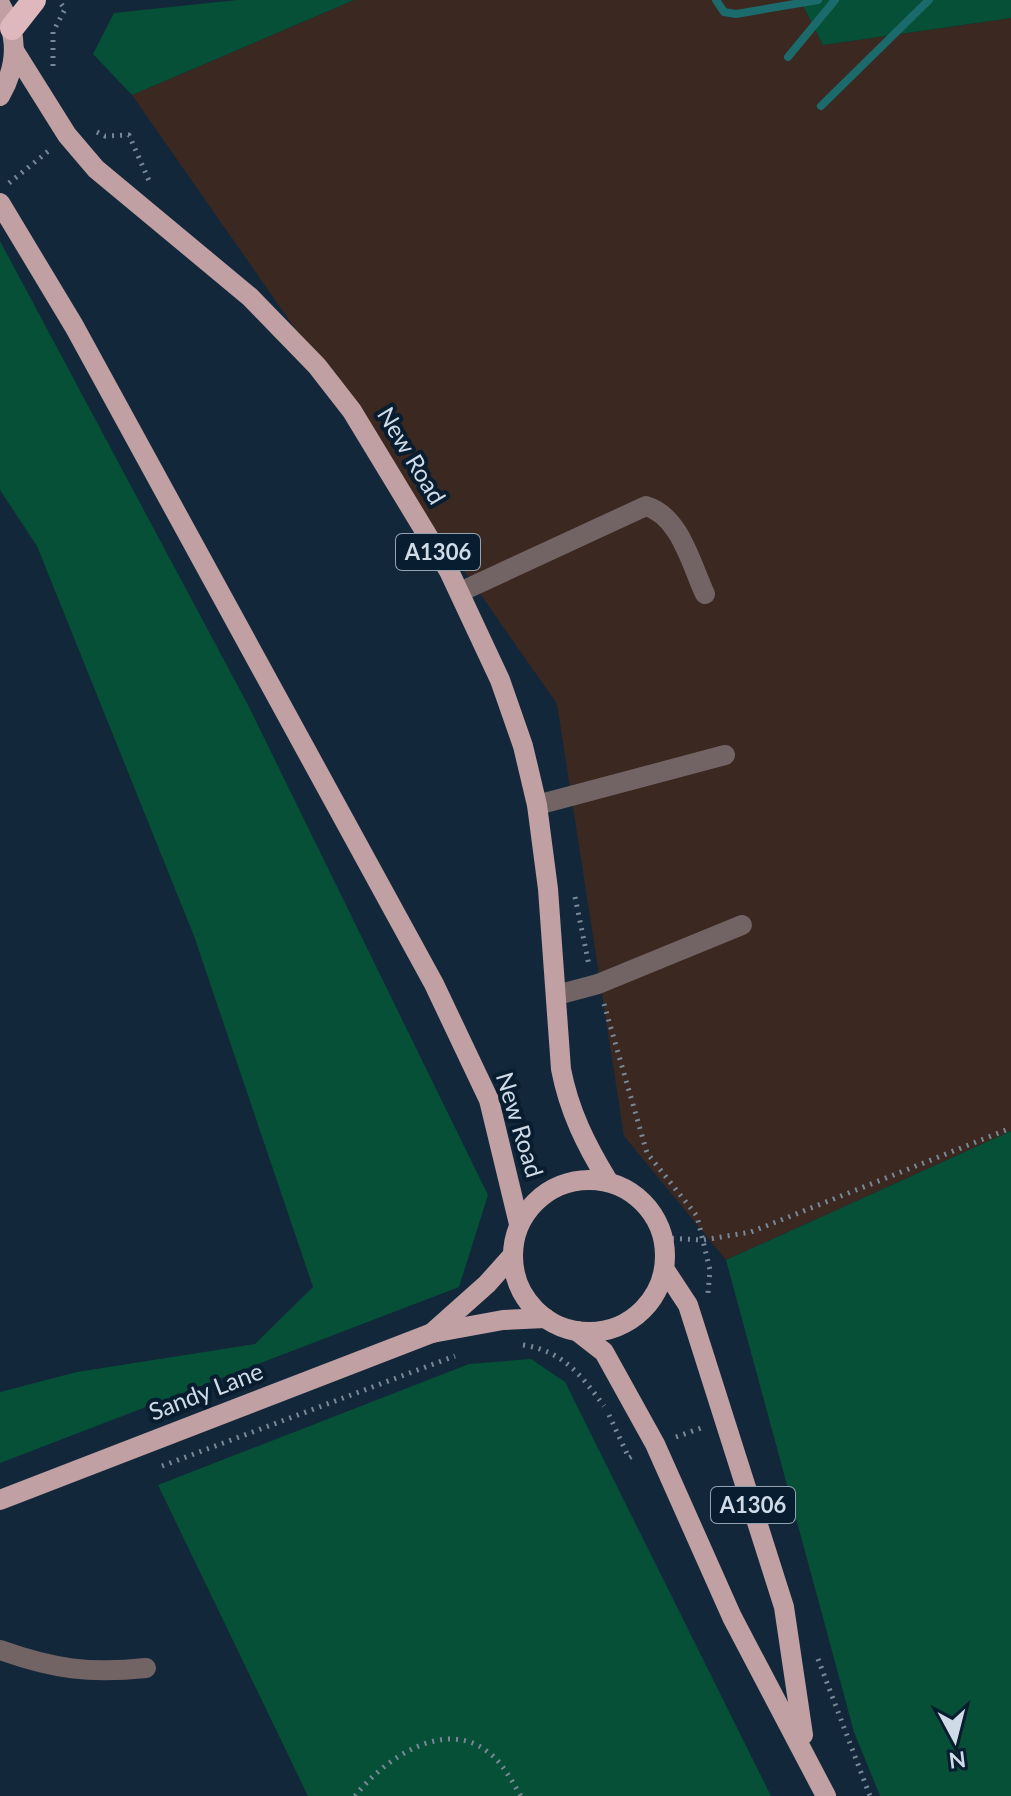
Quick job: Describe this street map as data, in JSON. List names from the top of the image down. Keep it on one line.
{"streets":{"main road":["New Road","A1306","Sandy Lane"]},"crossings":[["New Road","A1306"],["New Road","Sandy Lane"],["A1306","Sandy Lane"]],"north":"bottom"}
